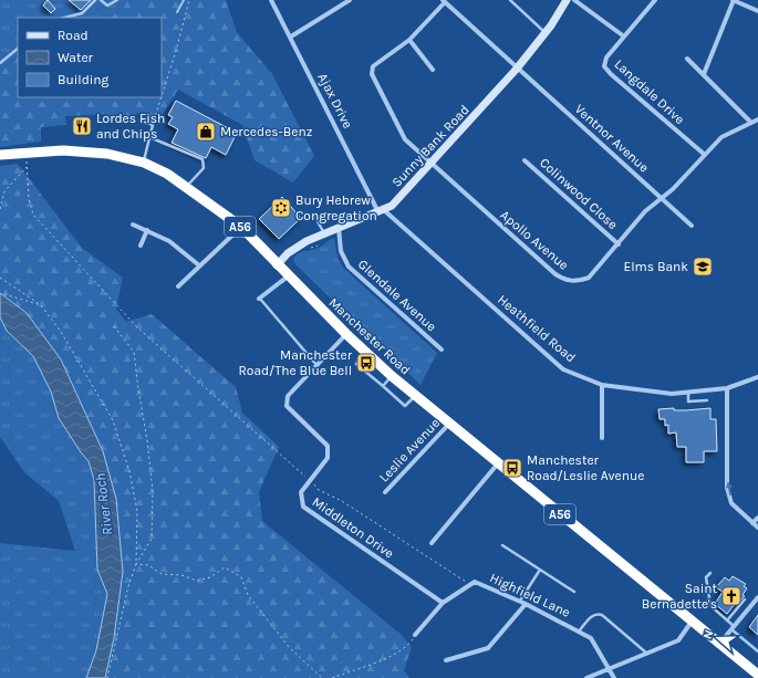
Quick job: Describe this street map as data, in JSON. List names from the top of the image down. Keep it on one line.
{"streets":{"highway":["A56","Manchester Road"],"street":["Langdale Drive","Ajax Drive","Ventnor Avenue","Sunny Bank Road","Colinwood Close","Apollo Avenue","Glendale Avenue","Heathfield Road","Leslie Avenue","Middleton Drive","Highfield Lane"]},"crossings":[["Langdale Drive","Apollo Avenue"],["Ajax Drive","Sunny Bank Road"],["Ajax Drive","Heathfield Road"],["Ventnor Avenue","Sunny Bank Road"],["Ventnor Avenue","Apollo Avenue"],["Sunny Bank Road","Apollo Avenue"],["Sunny Bank Road","Glendale Avenue"],["Sunny Bank Road","Heathfield Road"],["Sunny Bank Road","Manchester Road"],["Colinwood Close","Apollo Avenue"],["A56","Manchester Road"],["Manchester Road","Leslie Avenue"],["Manchester Road","Middleton Drive"],["Middleton Drive","Highfield Lane"]],"water":["River Roch"],"places":{"restaurant":["Lordes Fish and Chips"],"shop":["Mercedes-Benz"],"synagogue":["Bury Hebrew Congregation"],"school or university":["Elms Bank"],"bus stop":["Manchester Road/The Blue Bell","Manchester Road/Leslie Avenue"],"church":["Saint Bernadette's"]},"legend":["Road","Water","Building"],"north":"left"}
